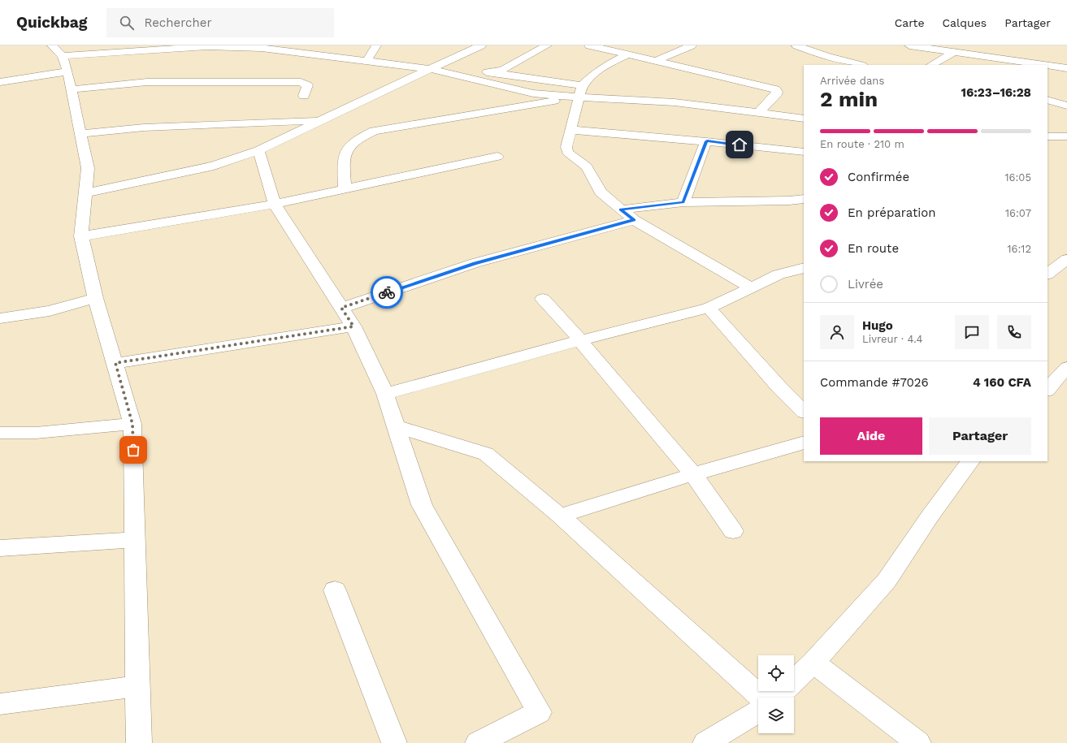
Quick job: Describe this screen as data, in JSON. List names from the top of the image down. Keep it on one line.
{"page":{"header":"Quickbag","search":"Rechercher","nav":["Carte","Calques","Partager"],"heading":["2 min","Arrivée dans","16:23–16:28"],"panel":["Hugo","Livreur · 4.4","Commande #7026","4 160 CFA"],"bar":"En route · 210 m","list":[["Confirmée","16:05"],["En préparation","16:07"],["En route","16:12"],"Livrée"],"buttons":["Aide","Partager"]}}
